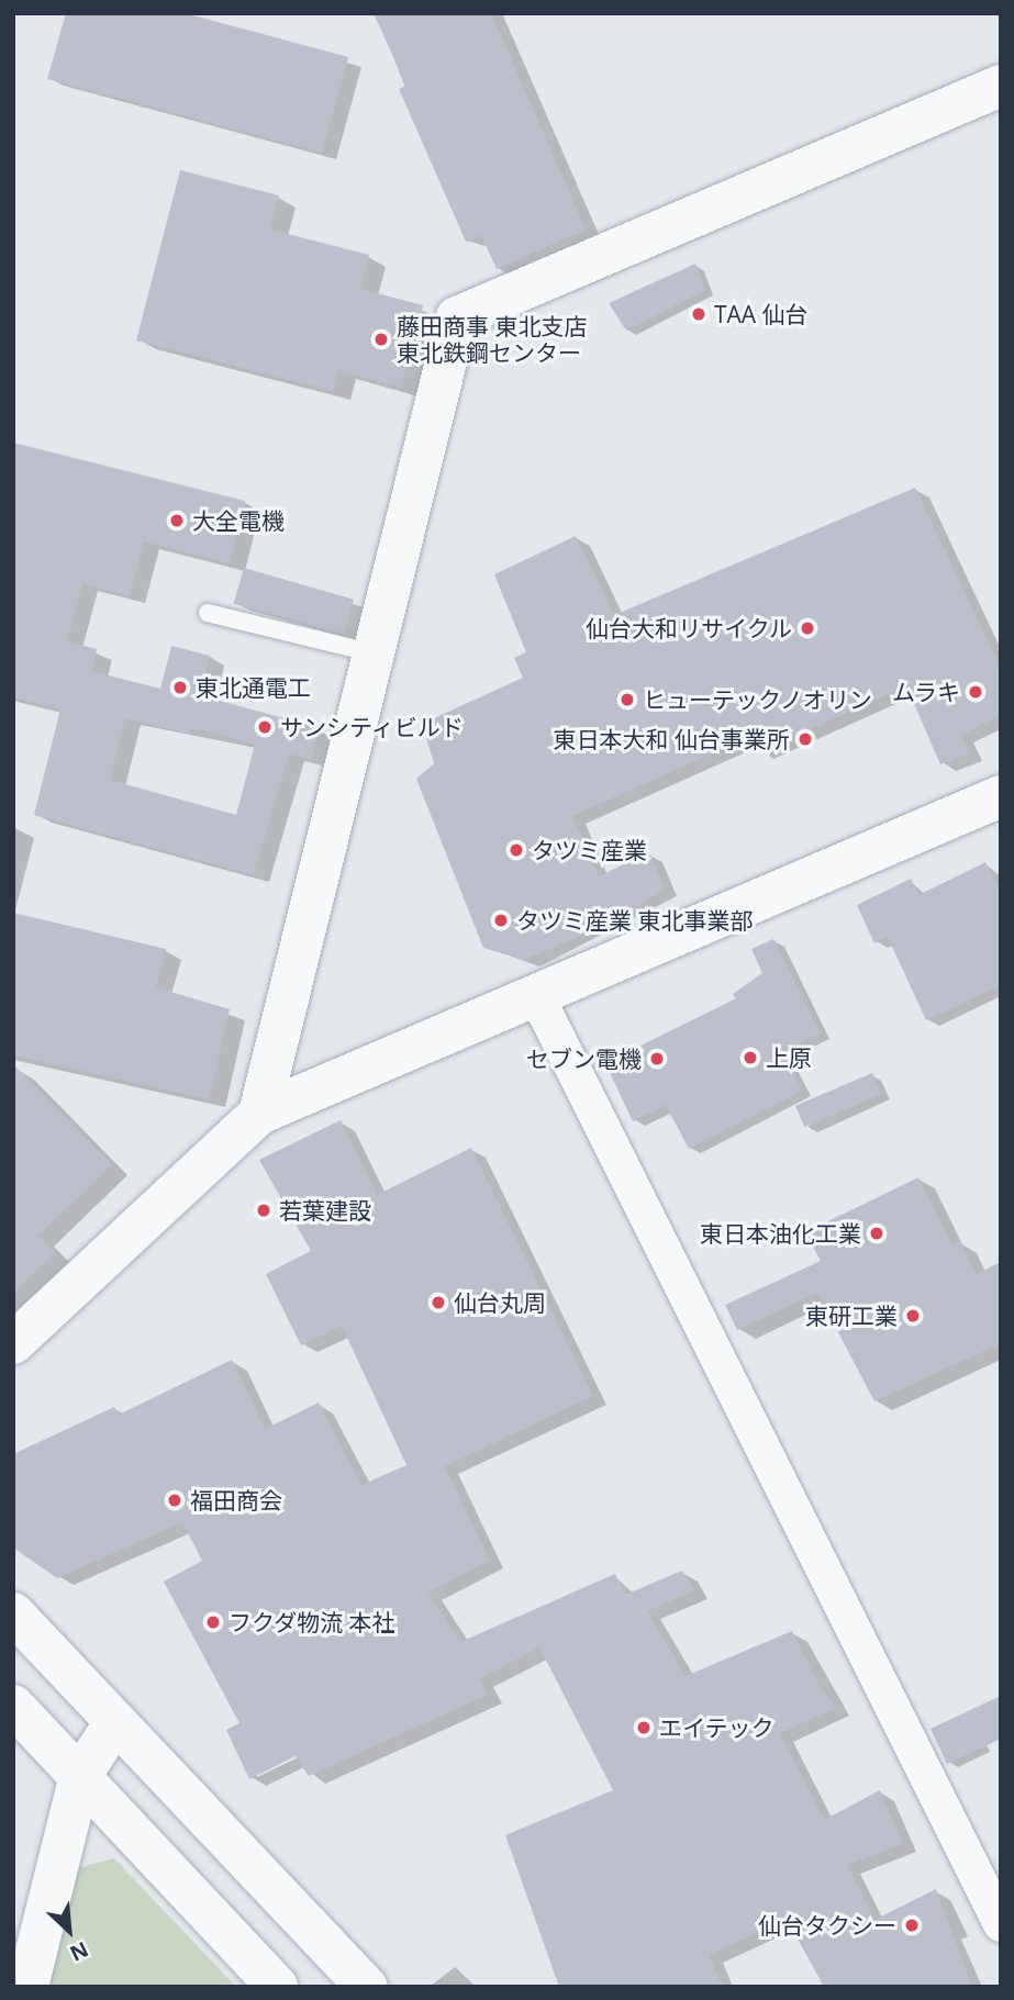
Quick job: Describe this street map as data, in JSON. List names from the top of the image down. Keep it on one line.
{"places":["TAA 仙台","藤田商事 東北支店 東北鉄鋼センター","大全電機","仙台大和リサイクル","東北通電工","ムラキ","ヒューテックノオリン","サンシティビルド","東日本大和 仙台事業所","タツミ産業","タツミ産業 東北事業部","上原","セブン電機","若葉建設","東日本油化工業","仙台丸周","東研工業","福田商会","フクダ物流 本社","エイテック","仙台タクシー"],"north":"bottom right"}
